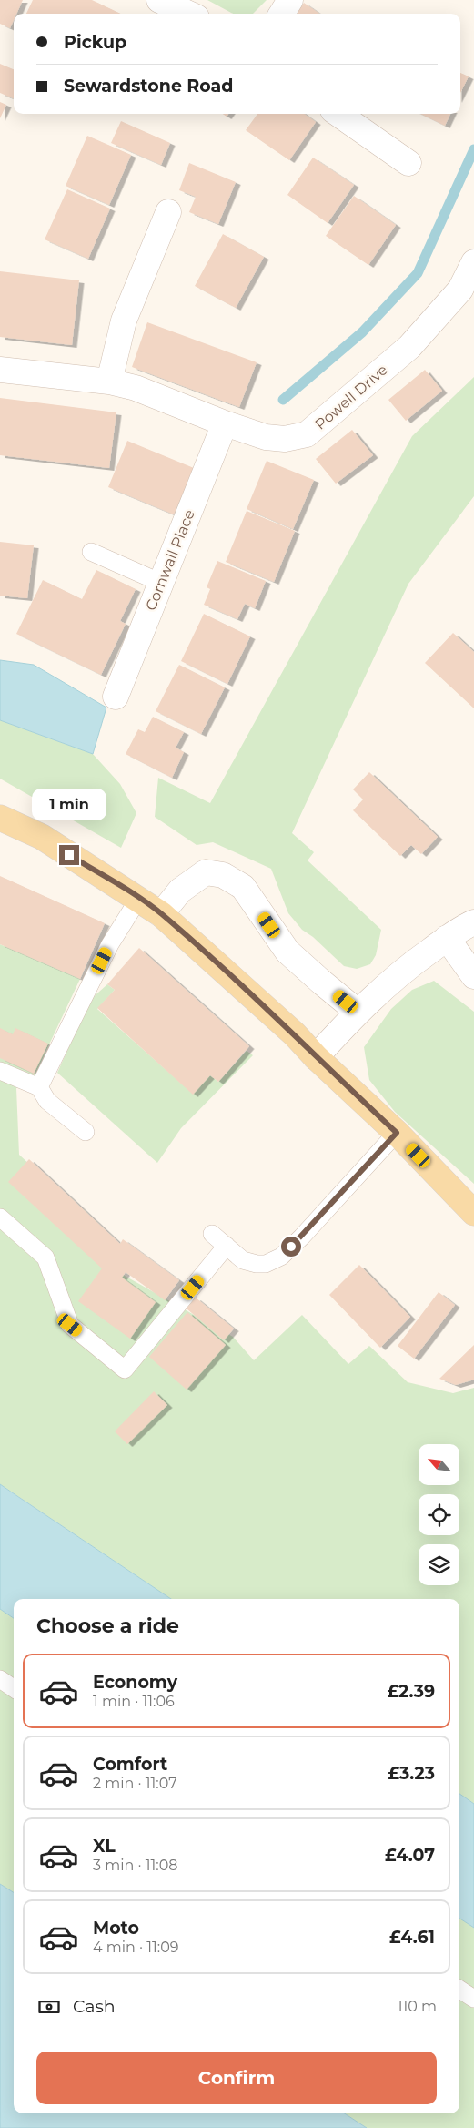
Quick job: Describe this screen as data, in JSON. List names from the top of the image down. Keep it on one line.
{"streets":{"street":["Powell Drive","Cornwall Place"]},"crossings":[["Powell Drive","Cornwall Place"]],"north":"top left","page":{"banner":["Pickup","Sewardstone Road"],"bubble":"1 min","heading":"Choose a ride","list":[{"name":"Economy","note":"1 min · 11:06","value":"£2.39"},{"name":"Comfort","note":"2 min · 11:07","value":"£3.23"},{"name":"XL","note":"3 min · 11:08","value":"£4.07"},{"name":"Moto","note":"4 min · 11:09","value":"£4.61"}],"pay":["Cash","110 m"],"buttons":"Confirm"}}
